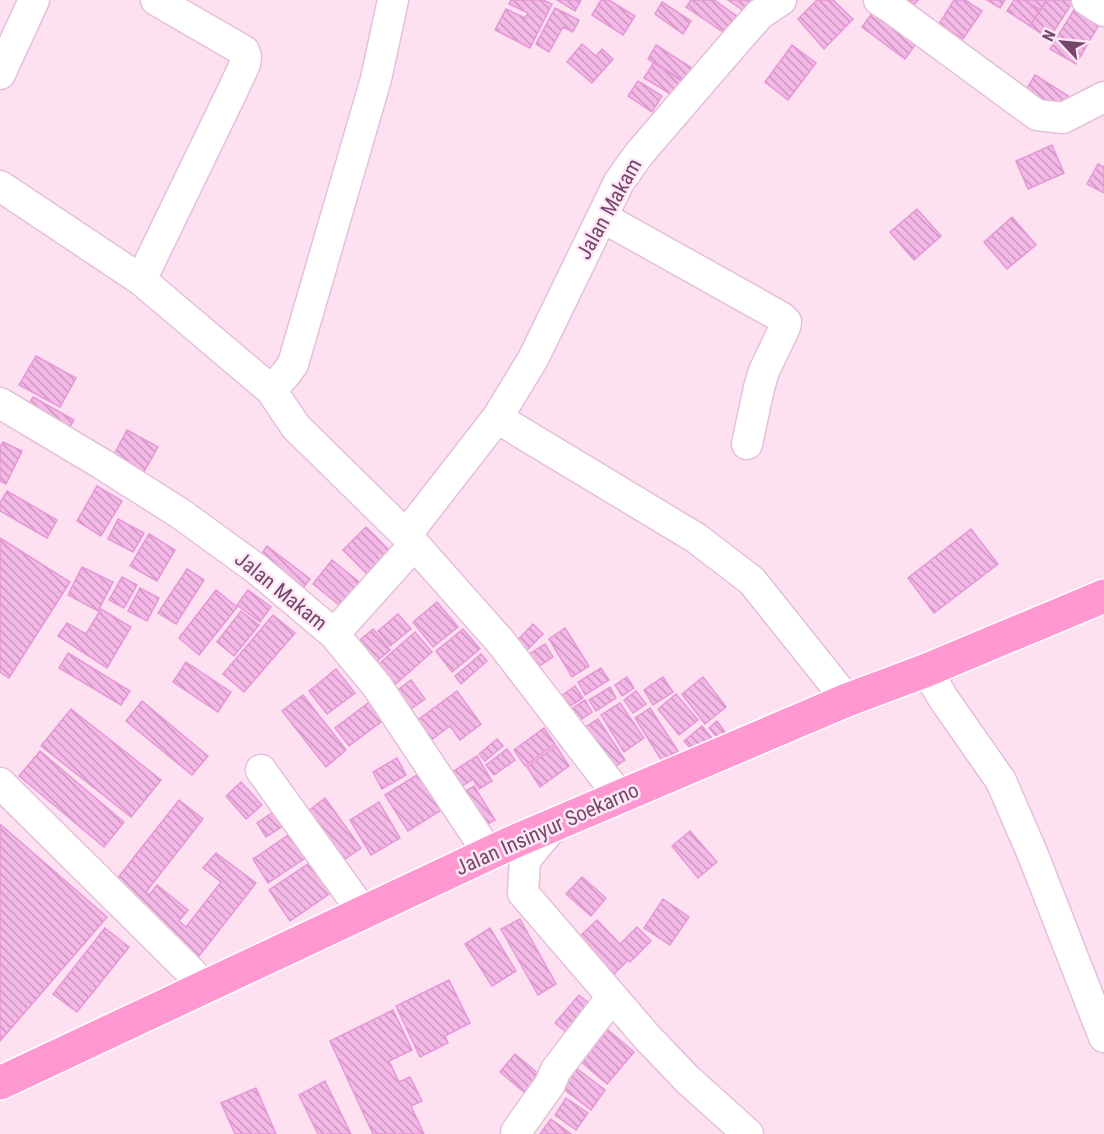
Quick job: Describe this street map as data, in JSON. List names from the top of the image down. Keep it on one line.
{"streets":{"main road":["Jalan Insinyur Soekarno"],"street":["Jalan Makam"]},"crossings":[["Jalan Makam","Jalan Insinyur Soekarno"]],"north":"top left"}
